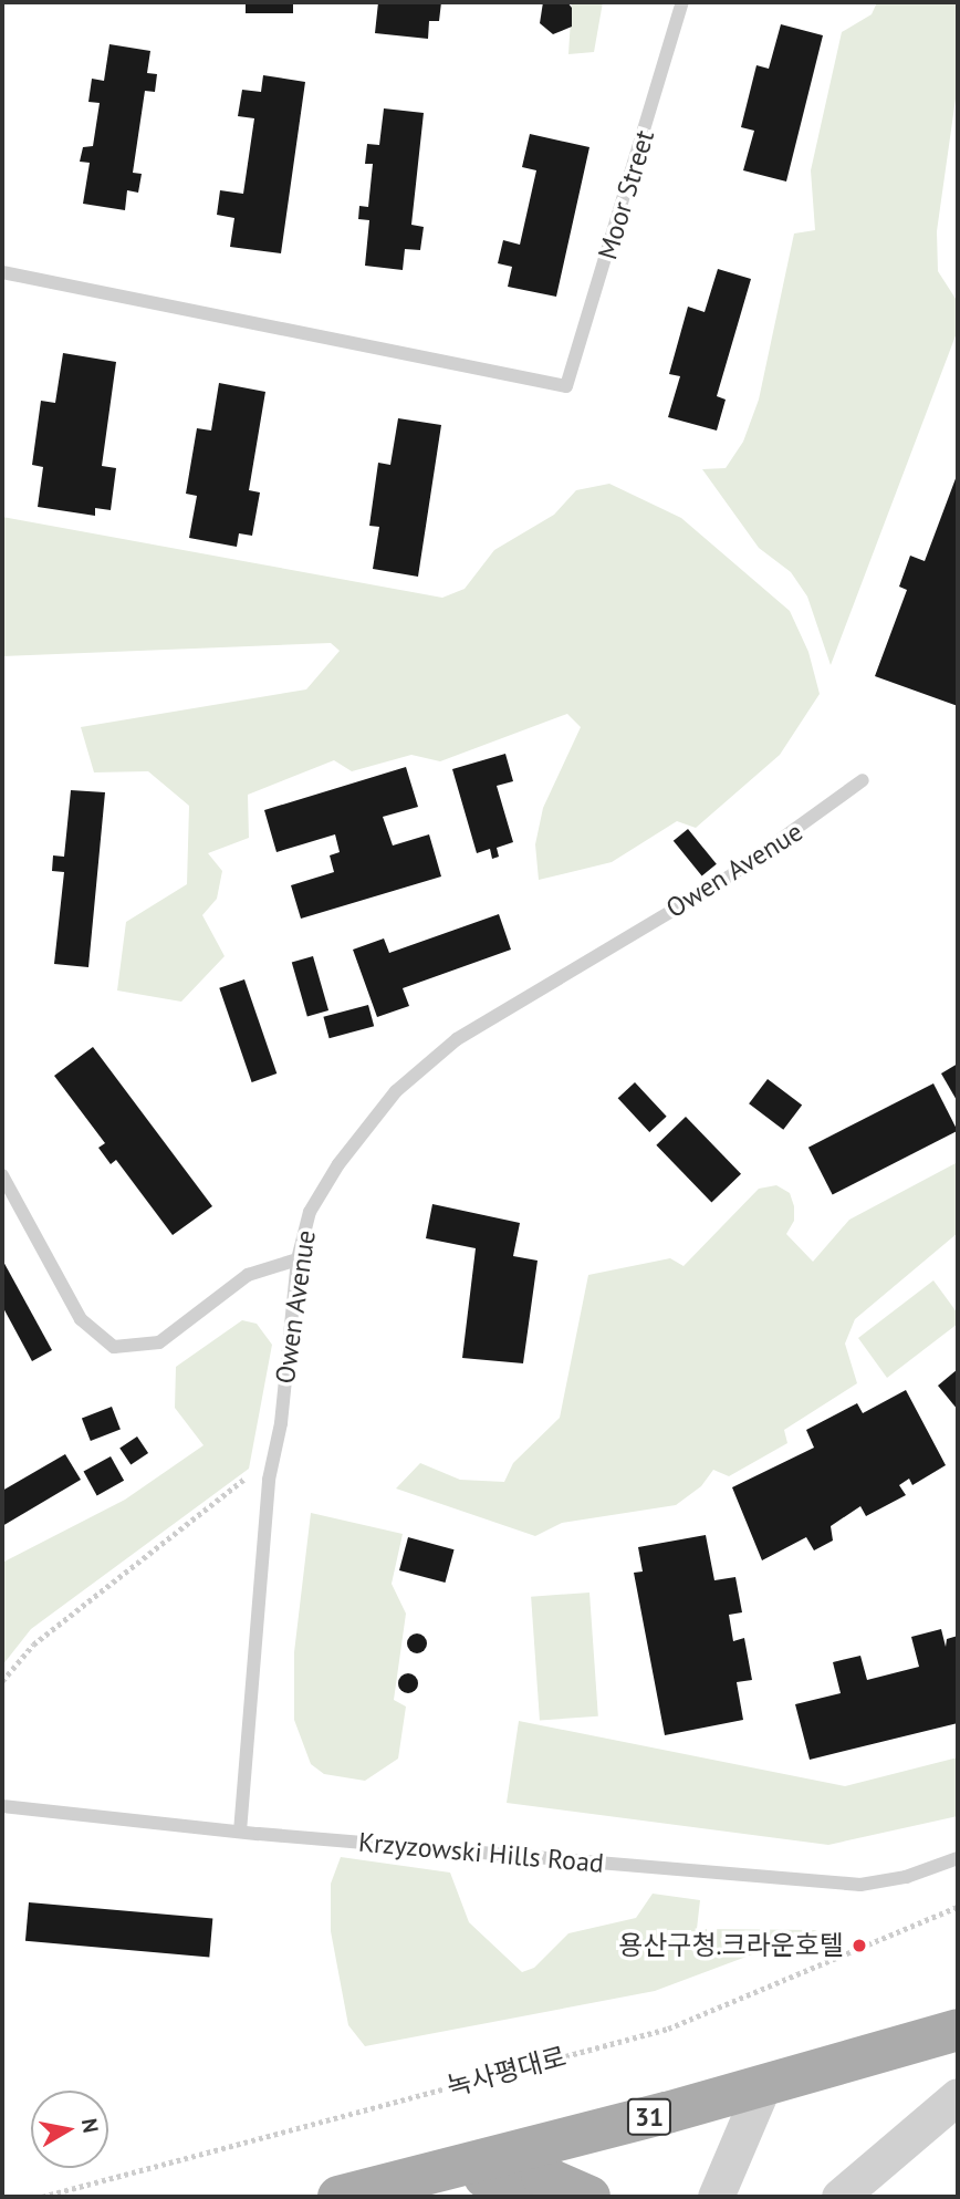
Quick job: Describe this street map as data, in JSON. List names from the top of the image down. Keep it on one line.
{"streets":{"main road":["31"],"lane":["Moor Street","Owen Avenue","Krzyzowski Hills Road"],"path":["녹사평대로"]},"crossings":[["Owen Avenue","Krzyzowski Hills Road"]],"places":["용산구청.크라운호텔"],"north":"right"}
